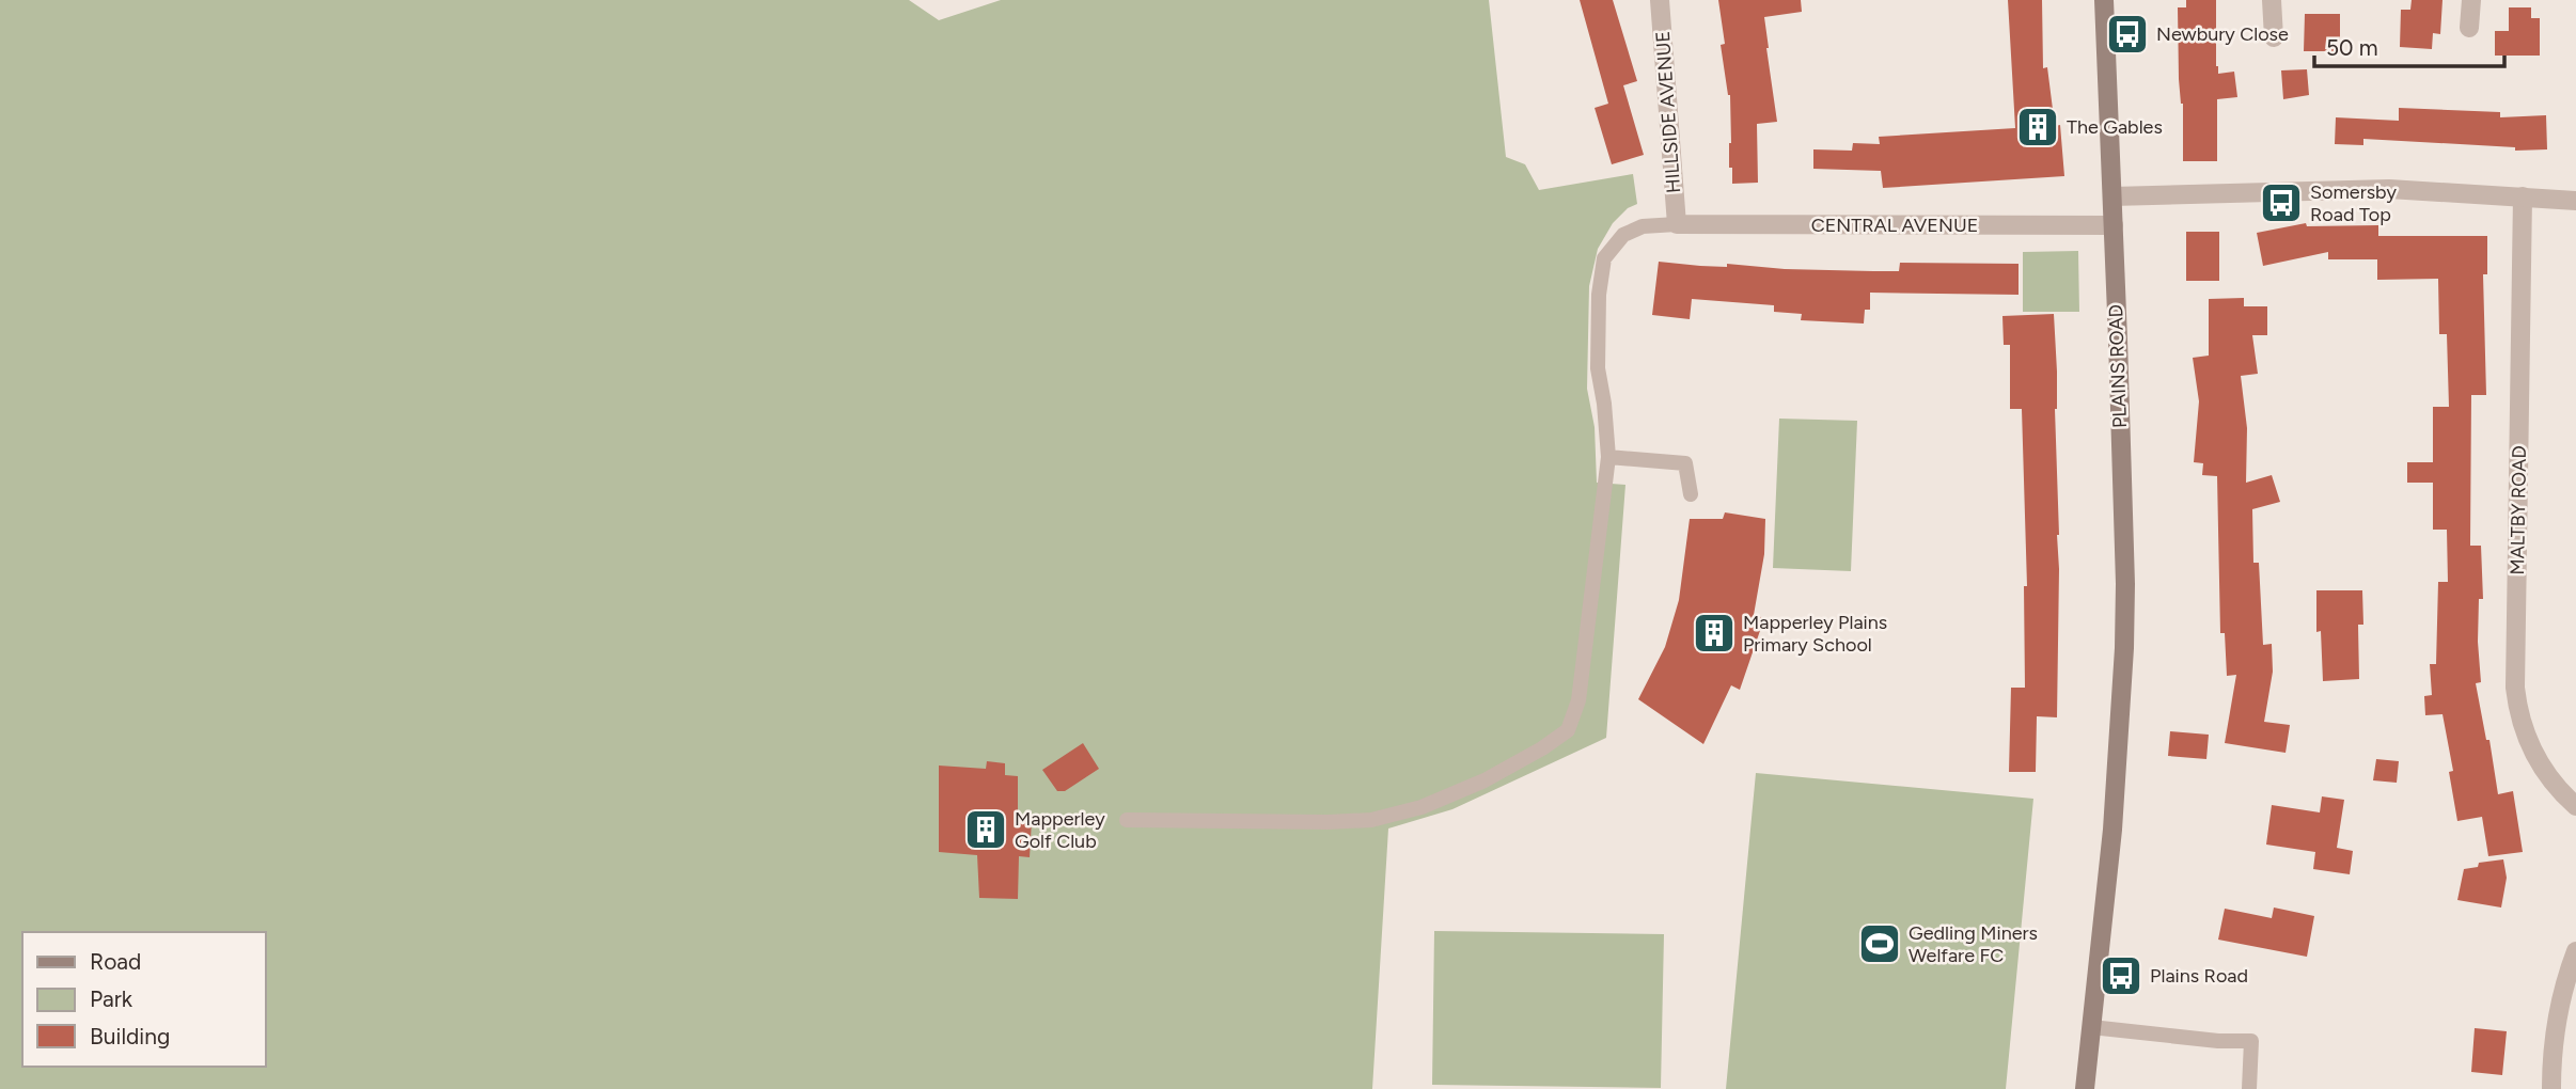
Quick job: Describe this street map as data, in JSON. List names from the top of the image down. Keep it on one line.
{"streets":{"main road":["PLAINS ROAD"],"street":["HILLSIDE AVENUE","CENTRAL AVENUE","MALTBY ROAD"]},"crossings":[["HILLSIDE AVENUE","CENTRAL AVENUE"],["CENTRAL AVENUE","PLAINS ROAD"]],"places":{"bus stop":["Newbury Close","Somersby Road Top","Plains Road"],"building":["The Gables","Mapperley Plains Primary School","Mapperley Golf Club"],"sports":["Gedling Miners Welfare FC"]},"legend":["Road","Park","Building"],"scale_bar":"50 m"}
